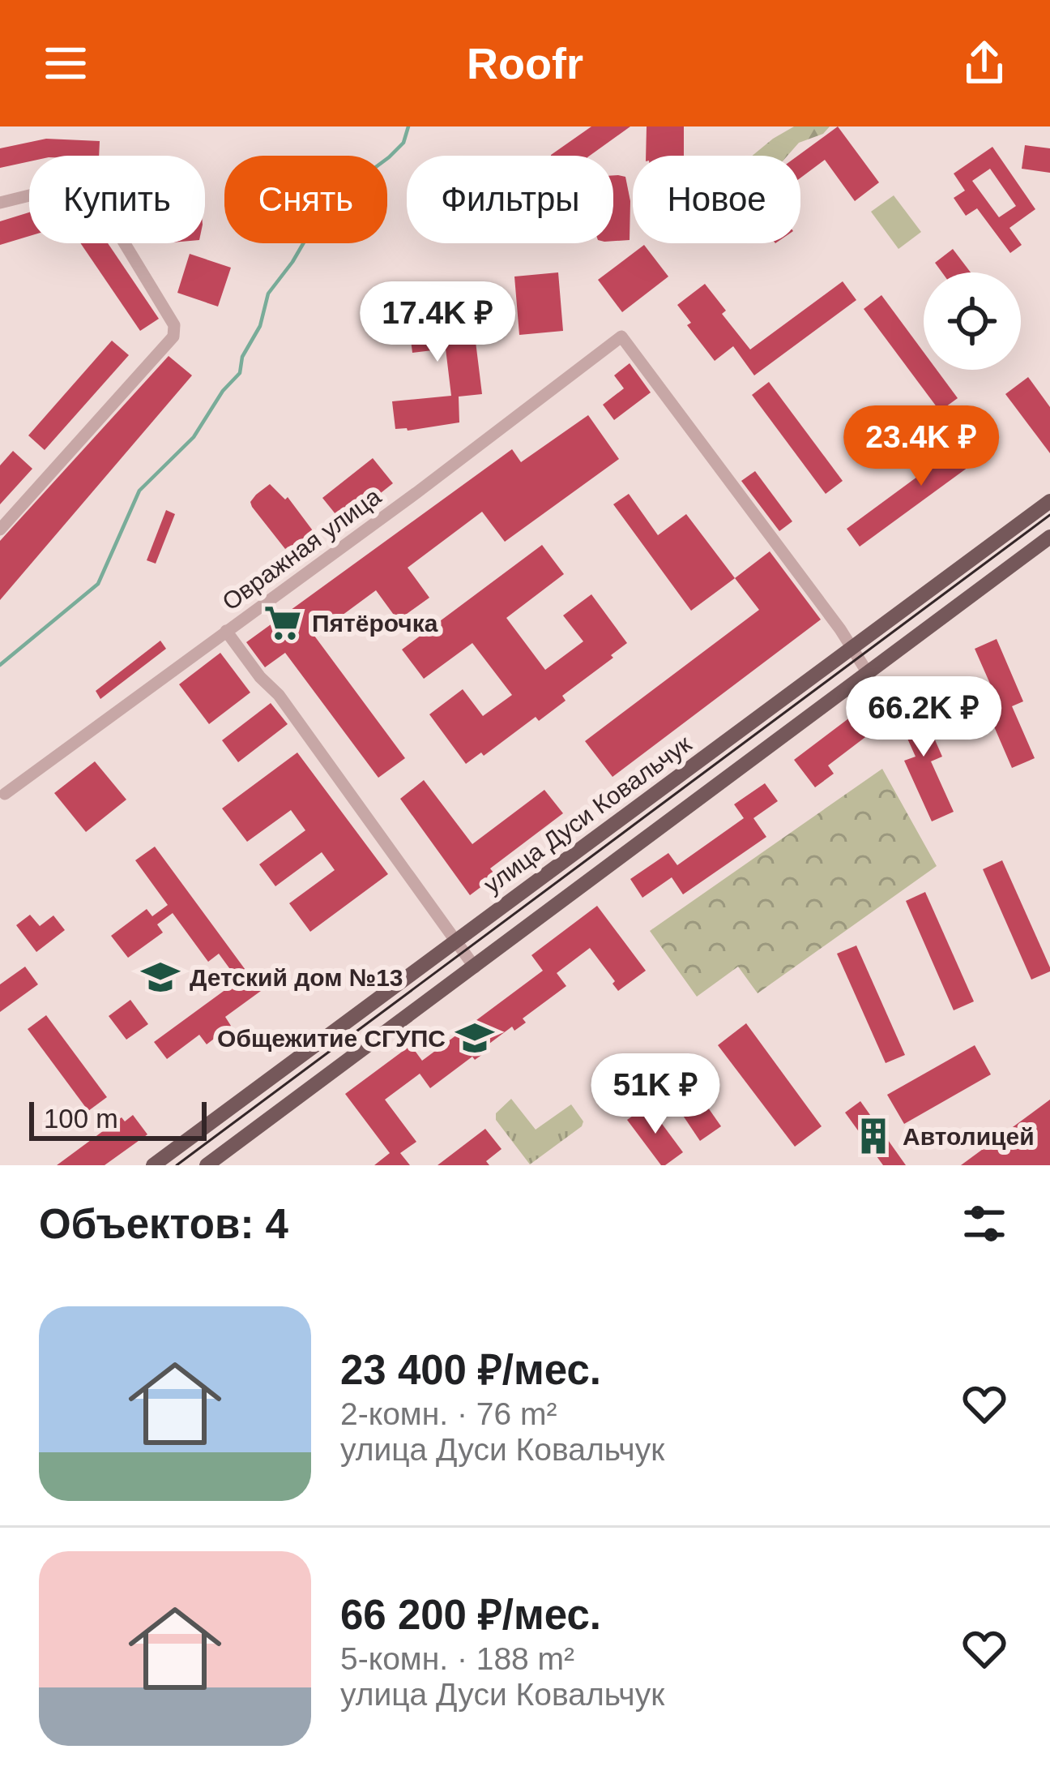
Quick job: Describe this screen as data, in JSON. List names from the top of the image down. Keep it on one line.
{"streets":{"main road":["улица Дуси Ковальчук"],"street":["Овражная улица"]},"crossings":[["Овражная улица","улица Дуси Ковальчук"]],"places":{"supermarket":["Пятёрочка"],"school or university":["Детский дом №13","Общежитие СГУПС"],"building":["Автолицей"]},"scale_bar":"100 m","page":{"header":"Roofr","chip":["Купить","Снять","Фильтры","Новое"],"price":["17.4K ₽","23.4K ₽","66.2K ₽","51K ₽"],"scale":"100 m","heading":"Объектов: 4","list":[{"name":"23 400 ₽/мес.","note":"2-комн. · 76 m² · улица Дуси Ковальчук"},{"name":"66 200 ₽/мес.","note":"5-комн. · 188 m² · улица Дуси Ковальчук"}]}}
